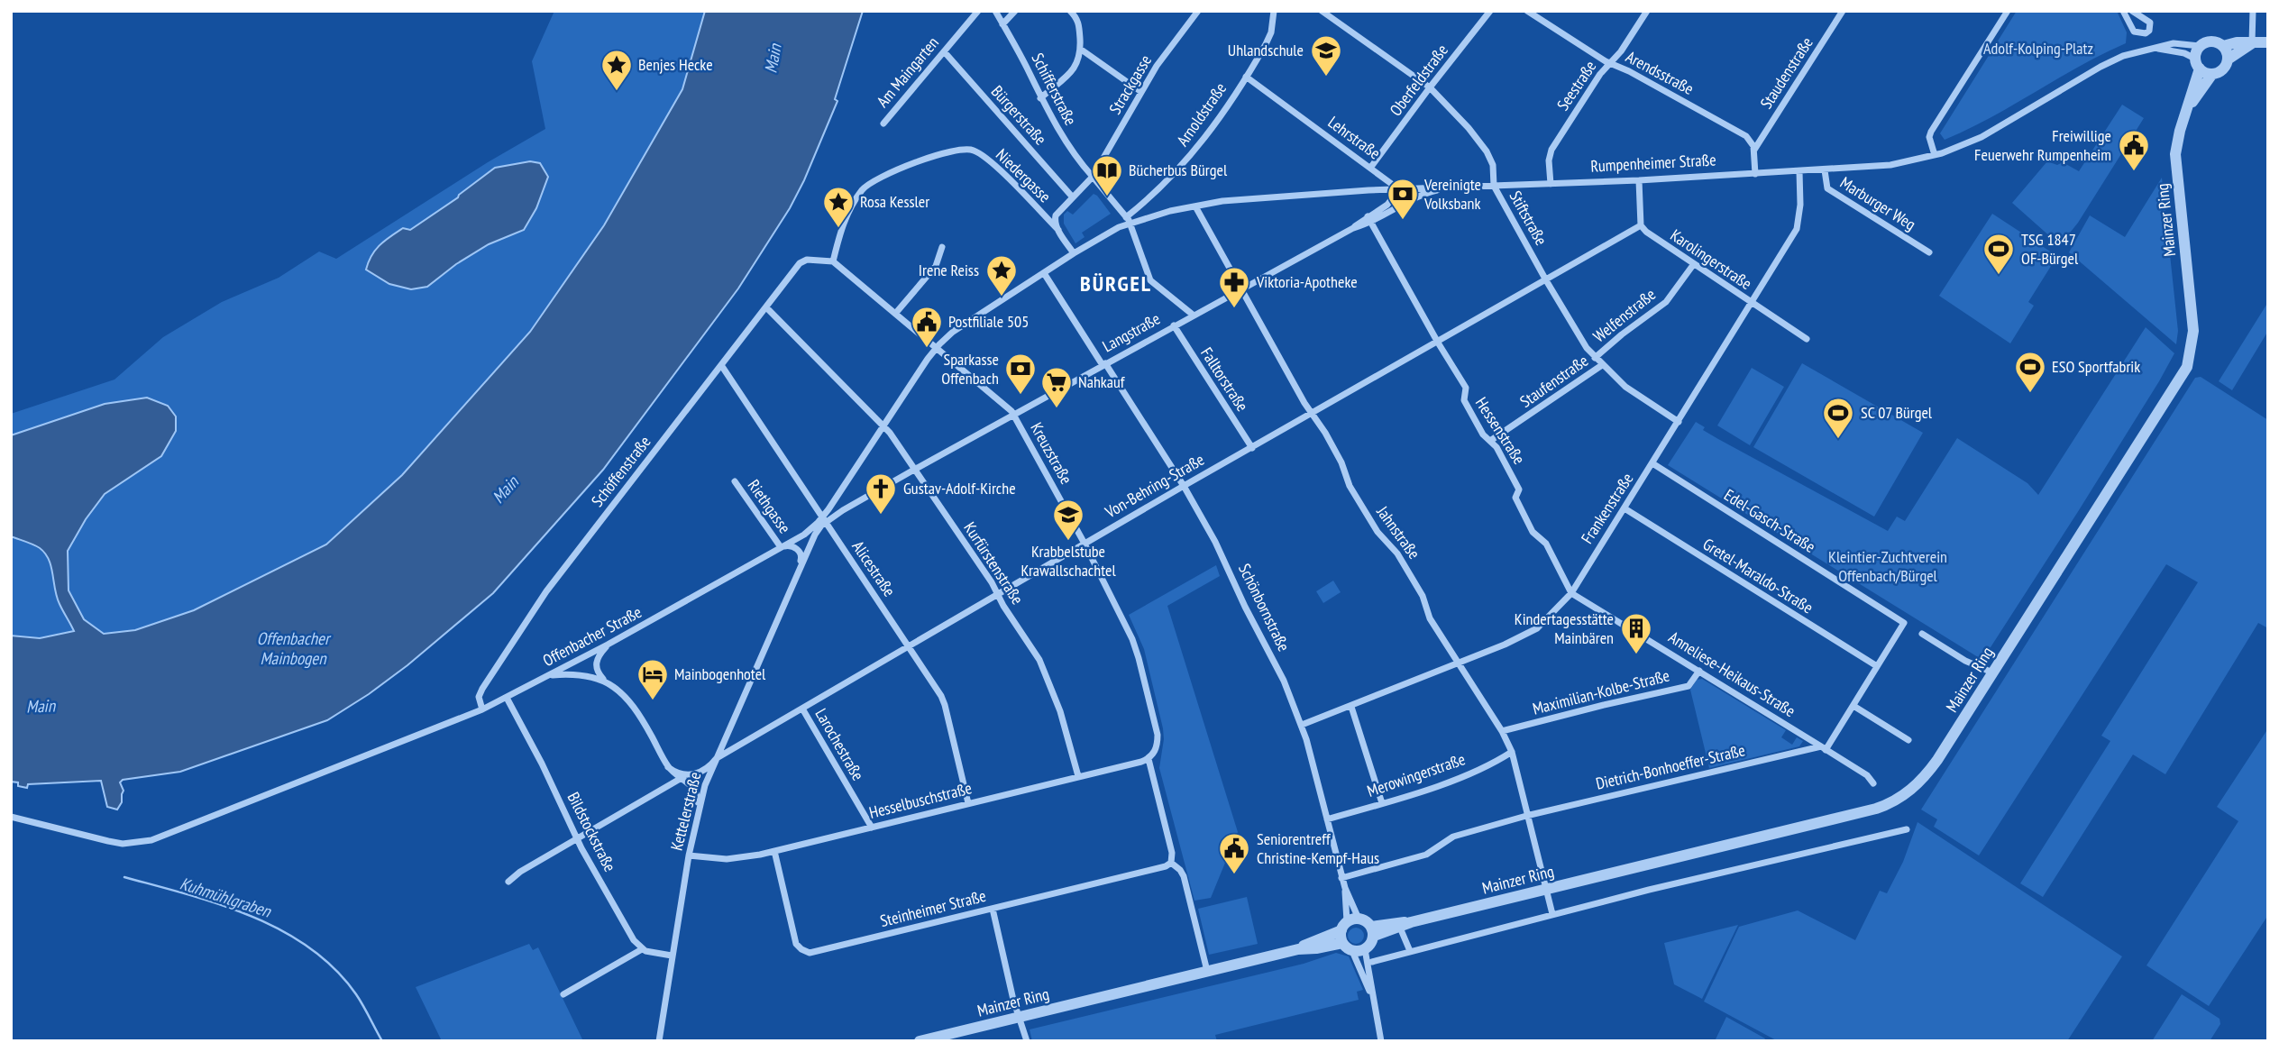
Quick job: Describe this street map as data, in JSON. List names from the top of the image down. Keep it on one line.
{"streets":{"street":["Am Maingarten","Arendsstraße","Staudenstraße","Oberfeldstraße","Strackgasse","Seestraße","Schifferstraße","Arnoldstraße","Bürgerstraße","Lehrstraße","Rumpenheimer Straße","Niedergasse","Marburger Weg","Stiftstraße","Mainzer Ring","Karolingerstraße","Welfenstraße","Langstraße","Falltorstraße","Staufenstraße","Hessenstraße","Kreuzstraße","Schöffenstraße","Von-Behring-Straße","Riethgasse","Frankenstraße","Edel-Gasch-Straße","Jahnstraße","Kurfürstenstraße","Alicestraße","Gretel-Maraldo-Straße","Schönbornstraße","Offenbacher Straße","Anneliese-Heikaus-Straße","Maximilian-Kolbe-Straße","Larochestraße","Dietrich-Bonhoeffer-Straße","Merowingerstraße","Hesselbuschstraße","Kettelerstraße","Bildstockstraße","Steinheimer Straße"]},"crossings":[["Am Maingarten","Bürgerstraße"],["Arendsstraße","Staudenstraße"],["Arendsstraße","Seestraße"],["Oberfeldstraße","Lehrstraße"],["Oberfeldstraße","Stiftstraße"],["Strackgasse","Schifferstraße"],["Strackgasse","Bürgerstraße"],["Strackgasse","Niedergasse"],["Seestraße","Rumpenheimer Straße"],["Schifferstraße","Arnoldstraße"],["Schifferstraße","Rumpenheimer Straße"],["Schifferstraße","Offenbacher Straße"],["Arnoldstraße","Lehrstraße"],["Arnoldstraße","Rumpenheimer Straße"],["Arnoldstraße","Offenbacher Straße"],["Lehrstraße","Rumpenheimer Straße"],["Rumpenheimer Straße","Marburger Weg"],["Rumpenheimer Straße","Stiftstraße"],["Rumpenheimer Straße","Mainzer Ring"],["Rumpenheimer Straße","Langstraße"],["Rumpenheimer Straße","Frankenstraße"],["Rumpenheimer Straße","Jahnstraße"],["Rumpenheimer Straße","Offenbacher Straße"],["Niedergasse","Kreuzstraße"],["Niedergasse","Schöffenstraße"],["Niedergasse","Offenbacher Straße"],["Stiftstraße","Welfenstraße"],["Stiftstraße","Staufenstraße"],["Stiftstraße","Von-Behring-Straße"],["Stiftstraße","Frankenstraße"],["Mainzer Ring","Jahnstraße"],["Mainzer Ring","Schönbornstraße"],["Karolingerstraße","Welfenstraße"],["Karolingerstraße","Von-Behring-Straße"],["Karolingerstraße","Frankenstraße"],["Langstraße","Falltorstraße"],["Langstraße","Hessenstraße"],["Langstraße","Kreuzstraße"],["Langstraße","Jahnstraße"],["Langstraße","Kurfürstenstraße"],["Langstraße","Alicestraße"],["Langstraße","Schönbornstraße"],["Langstraße","Offenbacher Straße"],["Langstraße","Kettelerstraße"],["Falltorstraße","Von-Behring-Straße"],["Staufenstraße","Hessenstraße"],["Hessenstraße","Von-Behring-Straße"],["Hessenstraße","Frankenstraße"],["Hessenstraße","Anneliese-Heikaus-Straße"],["Kreuzstraße","Schöffenstraße"],["Kreuzstraße","Von-Behring-Straße"],["Kreuzstraße","Offenbacher Straße"],["Kreuzstraße","Hesselbuschstraße"],["Schöffenstraße","Kurfürstenstraße"],["Schöffenstraße","Alicestraße"],["Schöffenstraße","Offenbacher Straße"],["Von-Behring-Straße","Jahnstraße"],["Von-Behring-Straße","Kurfürstenstraße"],["Von-Behring-Straße","Alicestraße"],["Von-Behring-Straße","Schönbornstraße"],["Von-Behring-Straße","Larochestraße"],["Von-Behring-Straße","Kettelerstraße"],["Von-Behring-Straße","Bildstockstraße"],["Riethgasse","Offenbacher Straße"],["Riethgasse","Kettelerstraße"],["Frankenstraße","Edel-Gasch-Straße"],["Frankenstraße","Jahnstraße"],["Frankenstraße","Gretel-Maraldo-Straße"],["Frankenstraße","Schönbornstraße"],["Frankenstraße","Anneliese-Heikaus-Straße"],["Edel-Gasch-Straße","Gretel-Maraldo-Straße"],["Jahnstraße","Maximilian-Kolbe-Straße"],["Jahnstraße","Dietrich-Bonhoeffer-Straße"],["Jahnstraße","Merowingerstraße"],["Kurfürstenstraße","Offenbacher Straße"],["Kurfürstenstraße","Hesselbuschstraße"],["Alicestraße","Offenbacher Straße"],["Alicestraße","Hesselbuschstraße"],["Alicestraße","Kettelerstraße"],["Schönbornstraße","Offenbacher Straße"],["Schönbornstraße","Dietrich-Bonhoeffer-Straße"],["Schönbornstraße","Merowingerstraße"],["Offenbacher Straße","Kettelerstraße"],["Offenbacher Straße","Bildstockstraße"],["Anneliese-Heikaus-Straße","Maximilian-Kolbe-Straße"],["Anneliese-Heikaus-Straße","Dietrich-Bonhoeffer-Straße"],["Larochestraße","Hesselbuschstraße"],["Hesselbuschstraße","Kettelerstraße"],["Hesselbuschstraße","Steinheimer Straße"]],"districts":["BÜRGEL"],"water":["Main","Offenbacher Mainbogen","Kuhmühlgraben"],"parks":["Adolf-Kolping-Platz","Kleintier-Zuchtverein Offenbach/Bürgel"],"places":{"school or university":["Uhlandschule","Krabbelstube Krawallschachtel"],"place":["Benjes Hecke","Rosa Kessler","Irene Reiss"],"public building":["Freiwillige Feuerwehr Rumpenheim","Postfiliale 505","Seniorentreff Christine-Kempf-Haus"],"library":["Bücherbus Bürgel"],"bank":["Vereinigte Volksbank","Sparkasse Offenbach"],"sports":["TSG 1847 OF-Bürgel","ESO Sportfabrik","SC 07 Bürgel"],"pharmacy":["Viktoria-Apotheke"],"supermarket":["Nahkauf"],"church":["Gustav-Adolf-Kirche"],"building":["Kindertagesstätte Mainbären"],"hotel":["Mainbogenhotel"]}}
